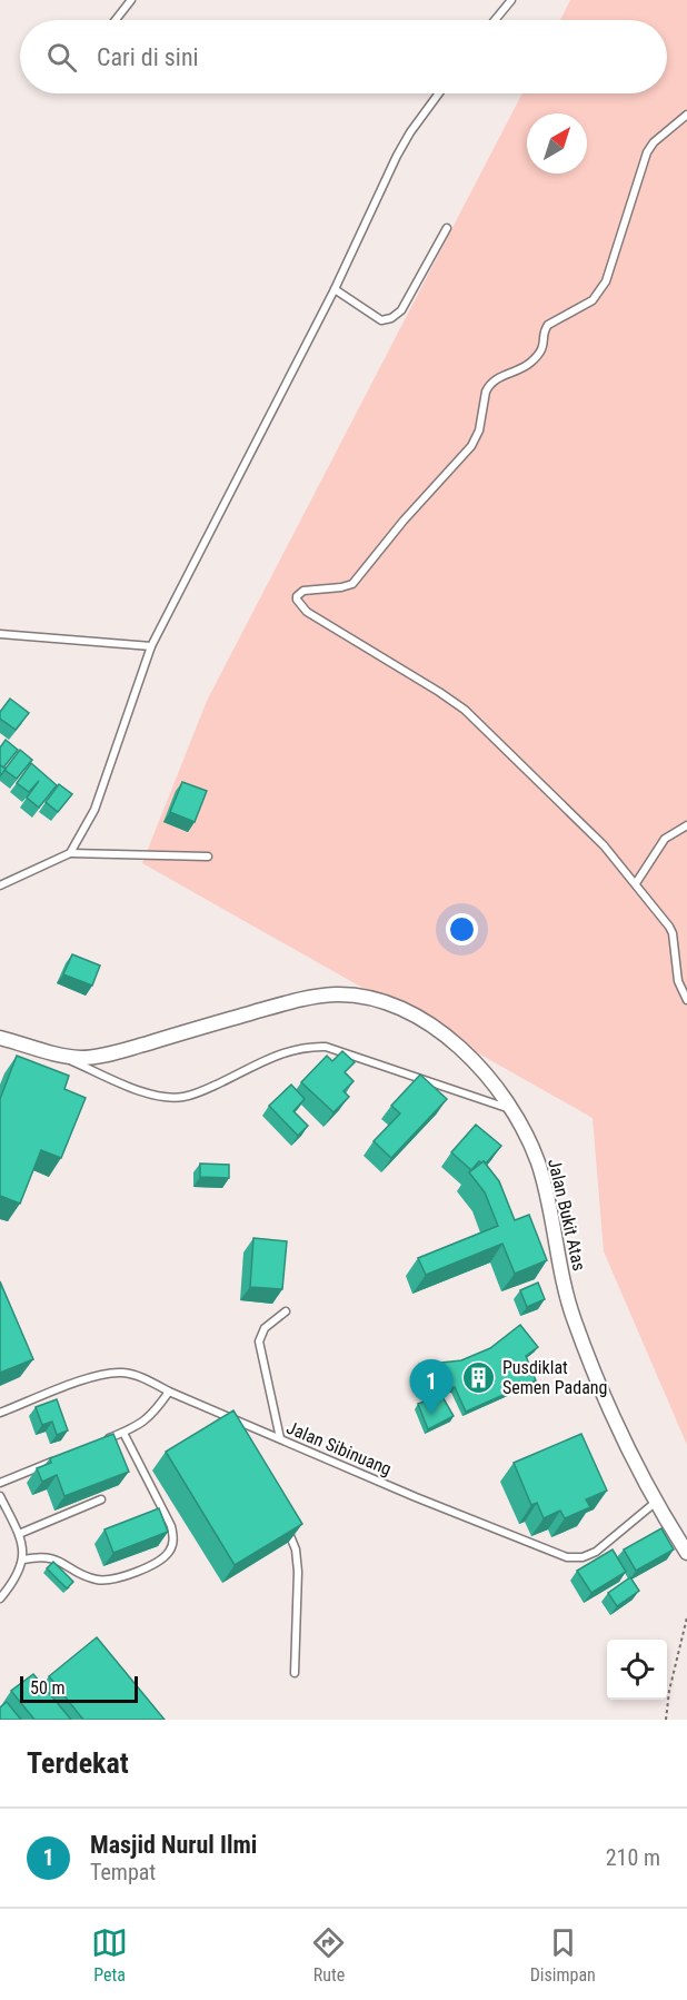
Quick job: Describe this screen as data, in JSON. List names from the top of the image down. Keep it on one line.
{"streets":{"street":["Jalan Bukit Atas"],"lane":["Jalan Sibinuang"]},"crossings":[["Jalan Bukit Atas","Jalan Sibinuang"]],"places":{"building":["Pusdiklat Semen Padang"]},"scale_bar":"50 m","north":"top right","page":{"search":"Cari di sini","pins":"1","scale":"50 m","heading":"Terdekat","list":[{"mark":"1","name":"Masjid Nurul Ilmi","note":"Tempat","value":"210 m"}],"nav":["Peta","Rute","Disimpan"]}}
